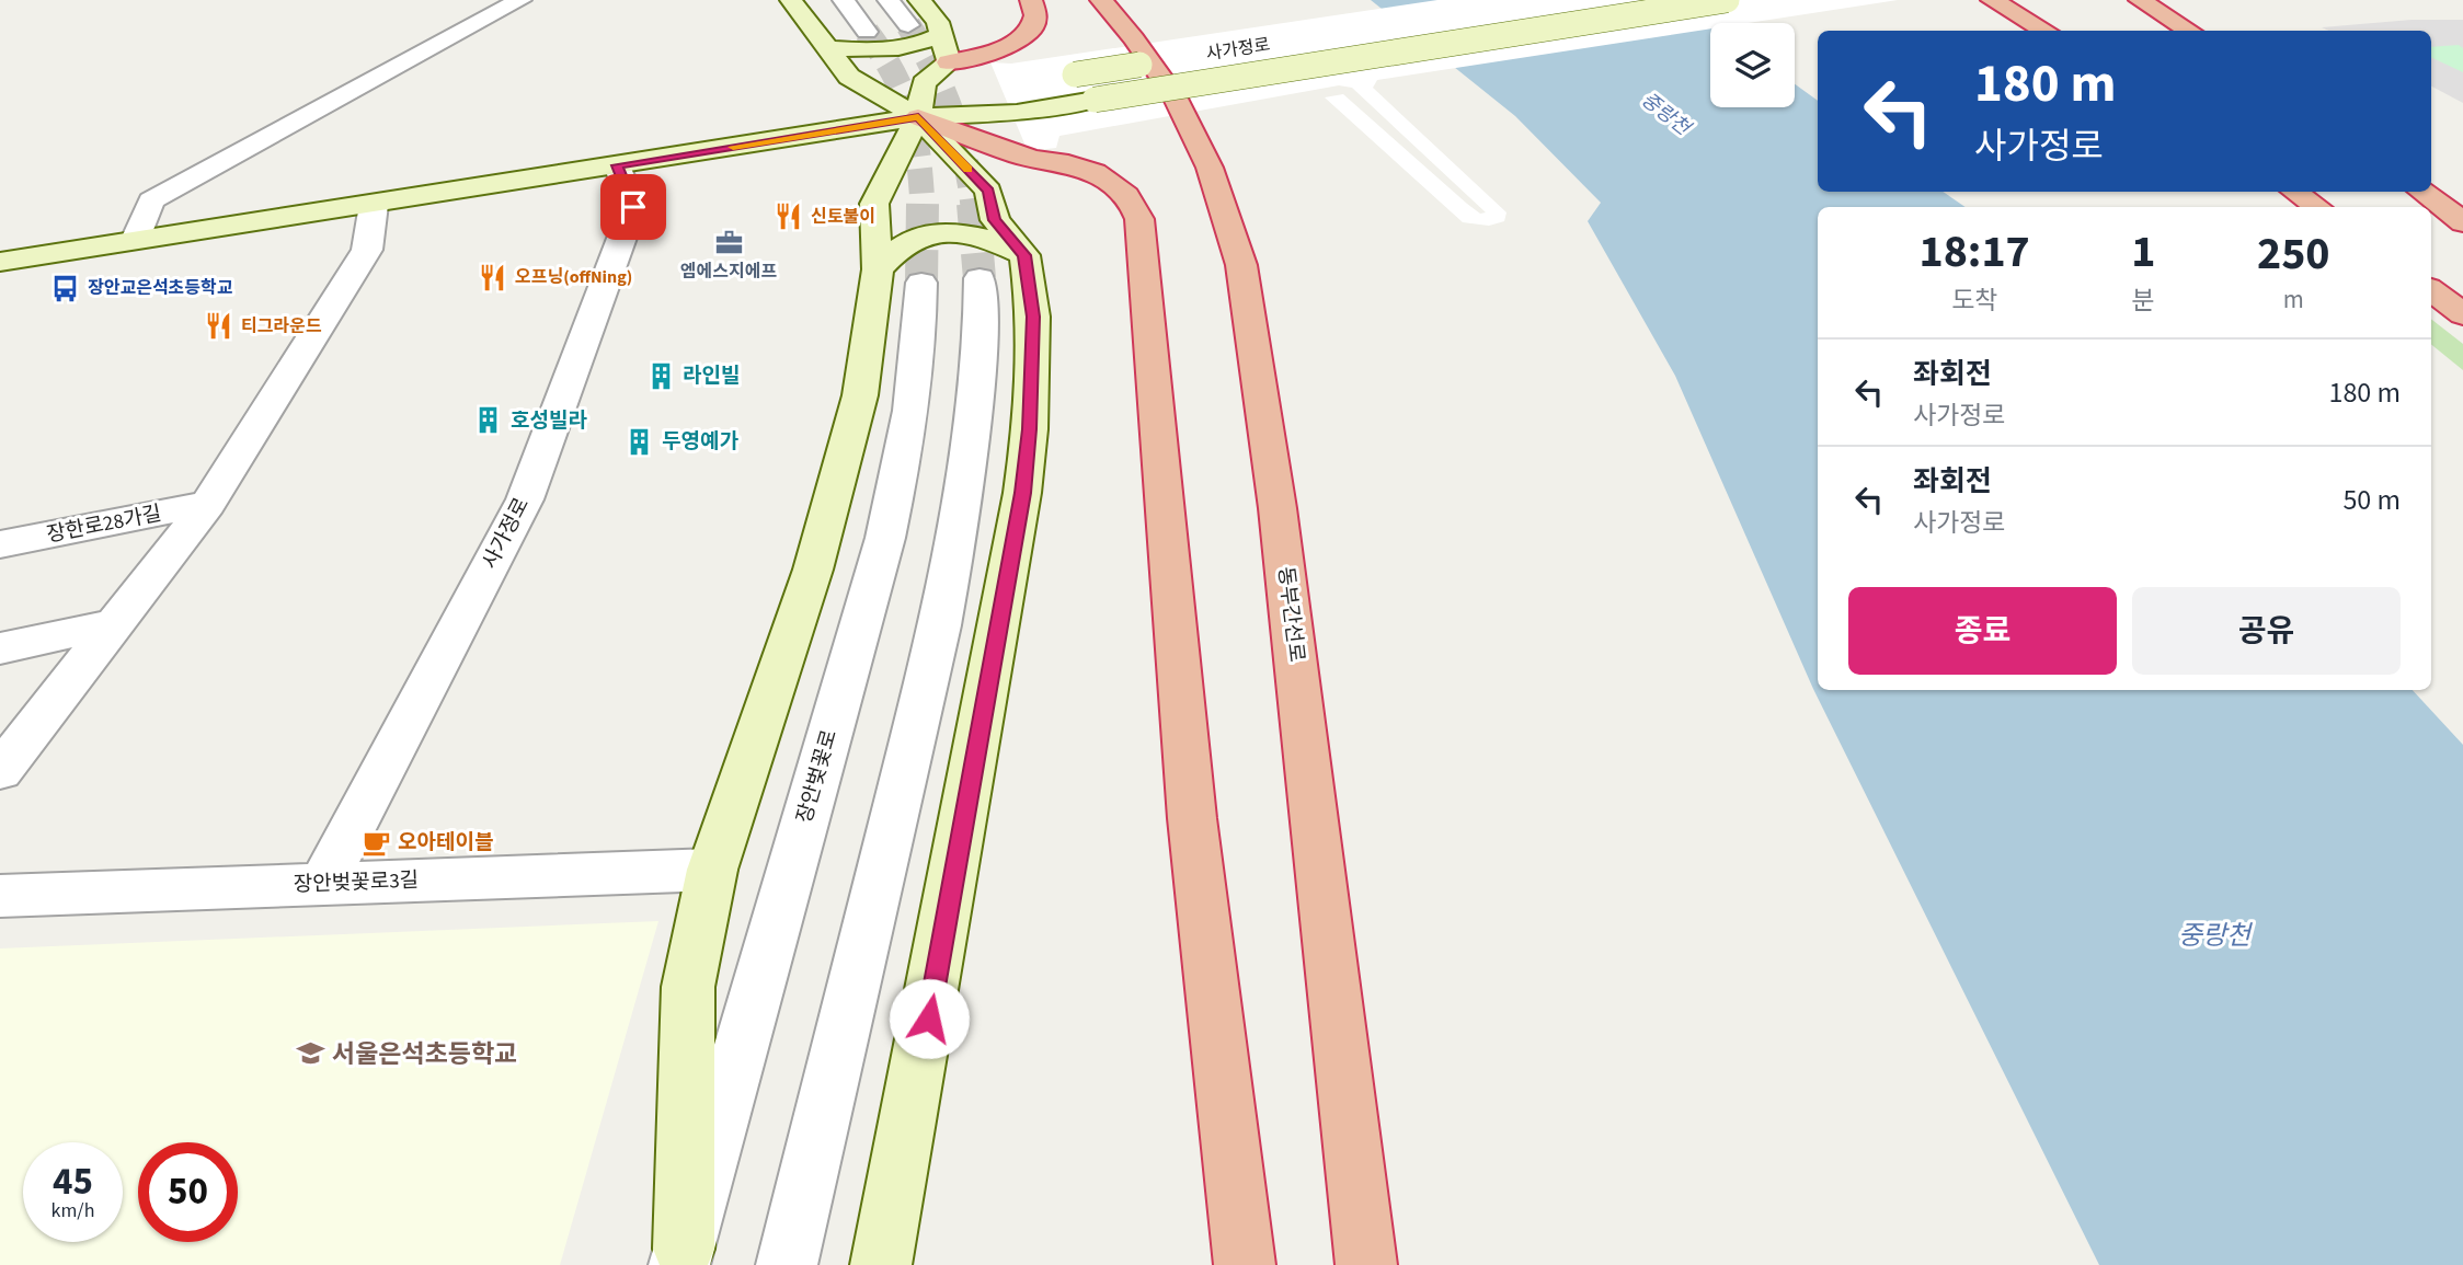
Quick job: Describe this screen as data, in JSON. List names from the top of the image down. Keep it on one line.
{"streets":{"highway":["동부간선로"],"main road":["사가정로"],"street":["장한로28가길","장안벚꽃로","장안벚꽃로3길"]},"crossings":[["사가정로","장안벚꽃로3길"]],"water":["중랑천"],"places":{"restaurant":["신토불이","오프닝(offNing)","티그라운드"],"office":["엠에스지에프"],"bus stop":["장안교은석초등학교"],"building":["라인빌","호성빌라","두영예가"],"cafe":["오아테이블"],"school or university":["서울은석초등학교"]},"page":{"turn":["180 m","사가정로"],"eta":["18:17","도착","1","분","250","m"],"list":[{"name":"좌회전","note":"사가정로","value":"180 m"},{"name":"좌회전","note":"사가정로","value":"50 m"}],"buttons":["종료","공유"],"speed":"45 km/h","limit":"50"}}
